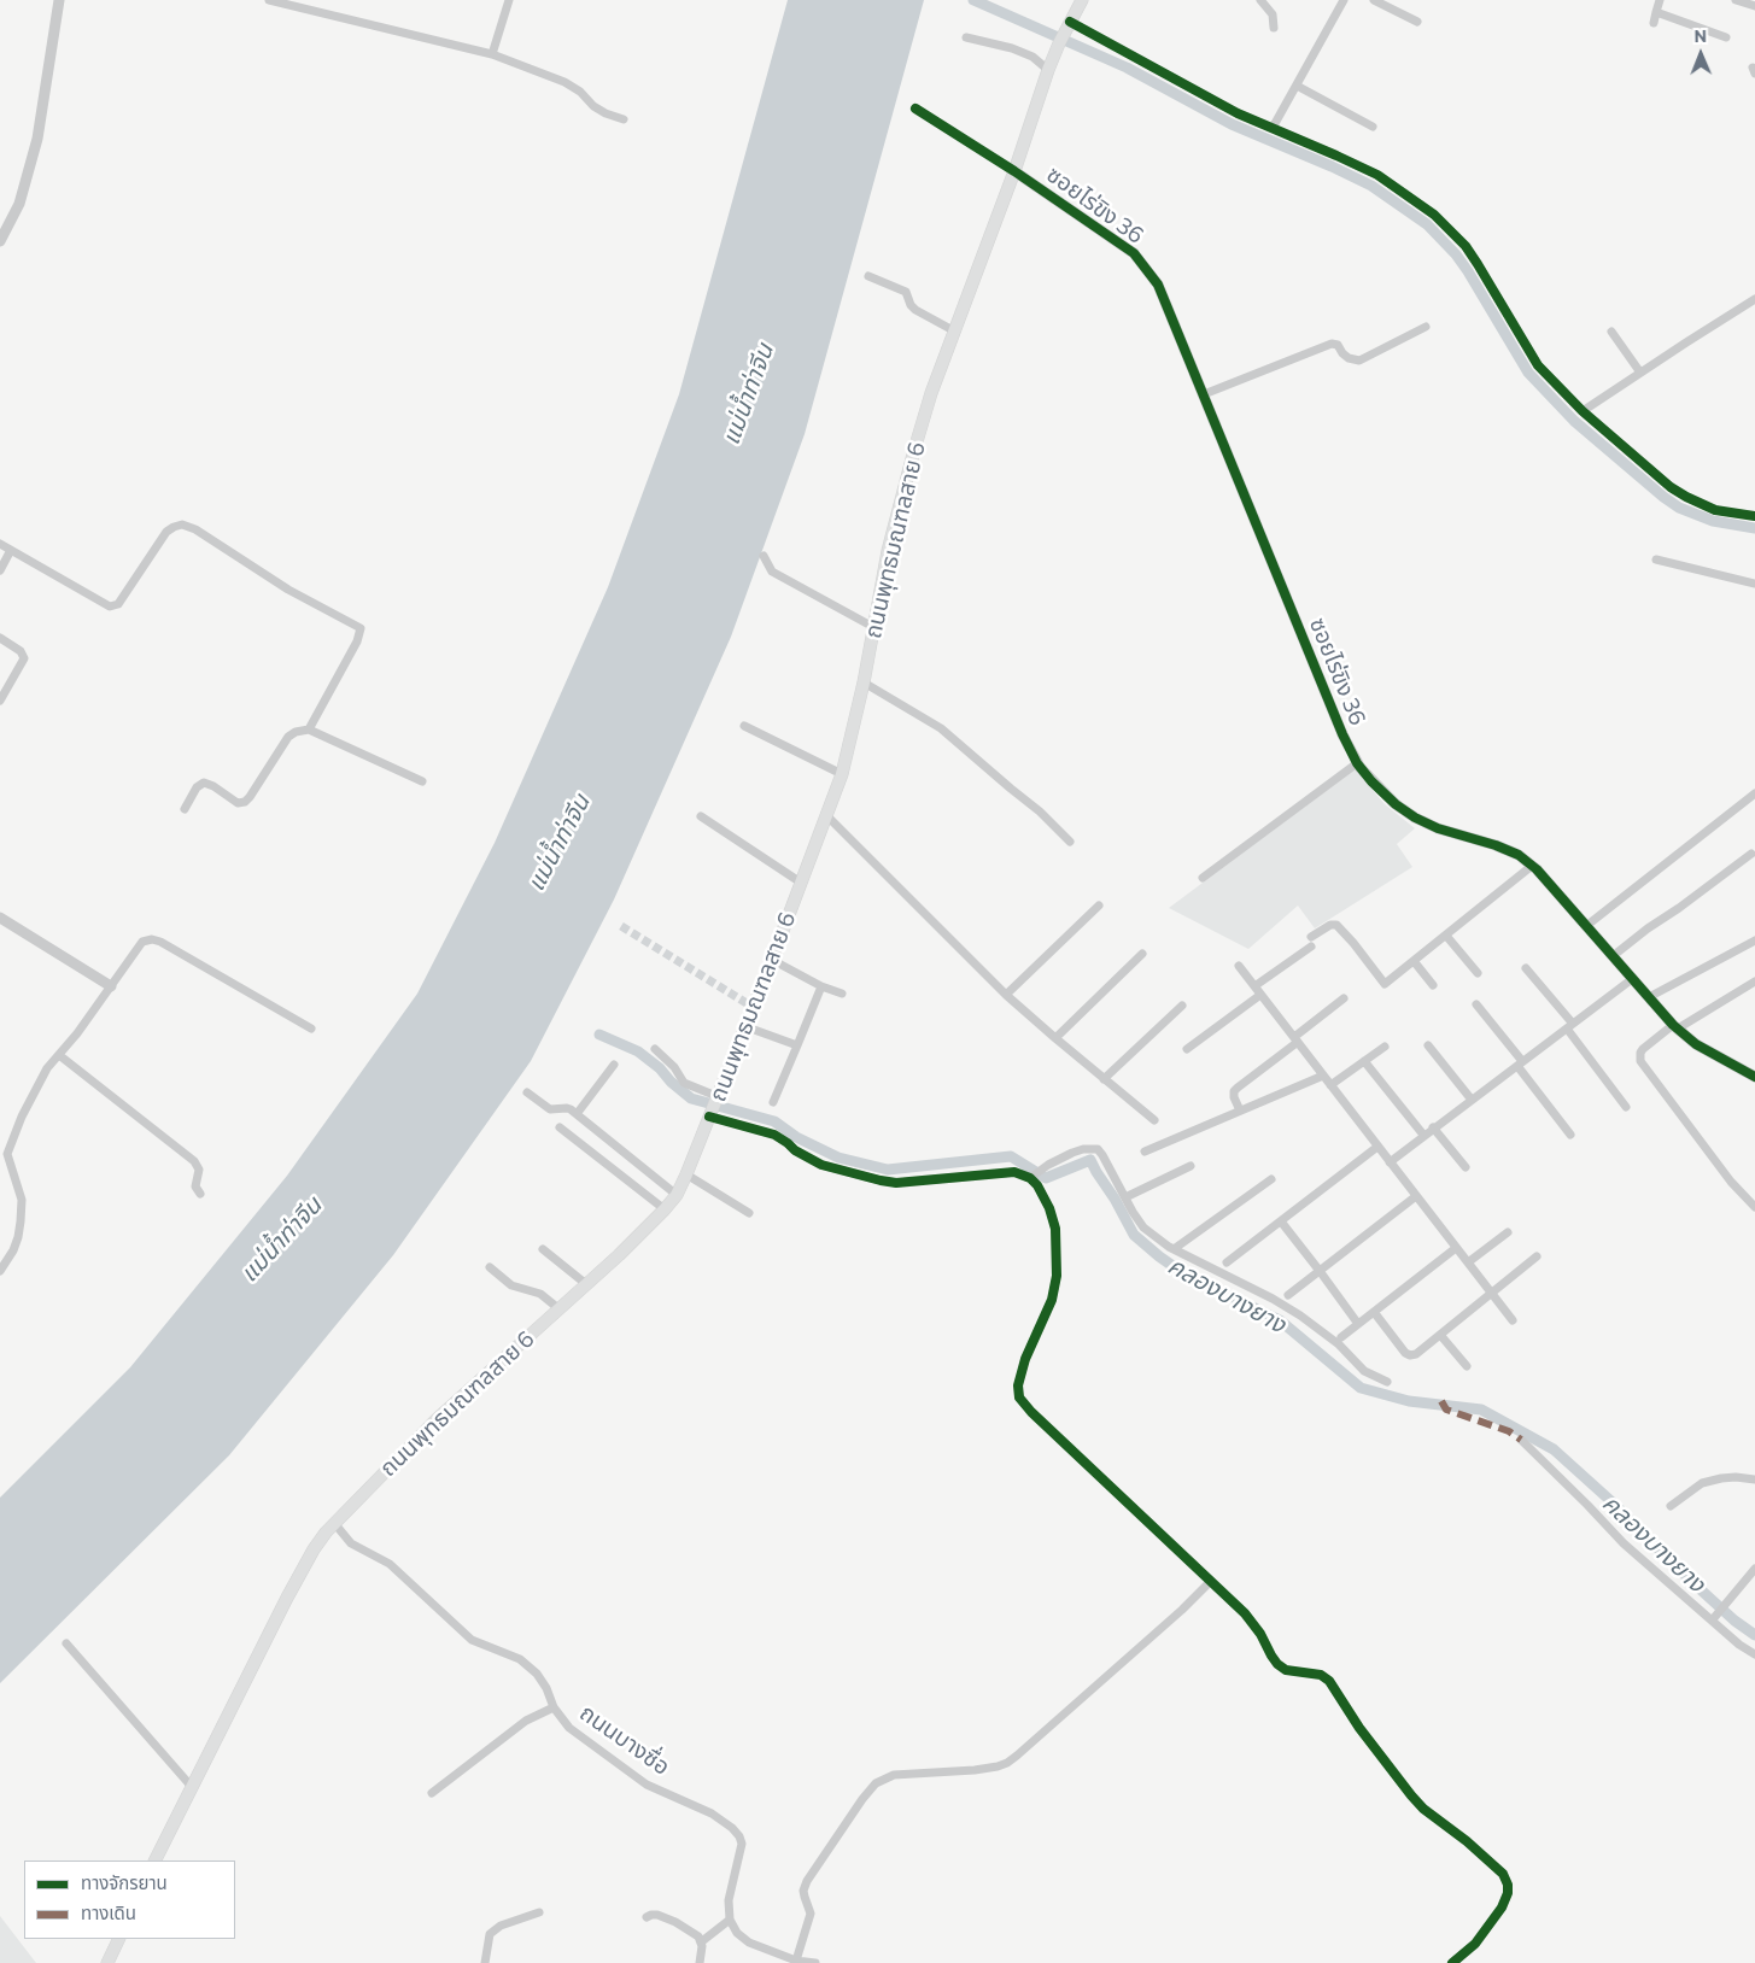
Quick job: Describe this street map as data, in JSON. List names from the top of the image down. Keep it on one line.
{"streets":{"main road":["ถนนพุทธมณฑลสาย 6"],"street":["ซอยไร่ขิง 36","ถนนบางซื่อ"]},"crossings":[["ซอยไร่ขิง 36","ถนนพุทธมณฑลสาย 6"],["ถนนพุทธมณฑลสาย 6","ถนนบางซื่อ"]],"water":["แม่น้ำท่าจีน","คลองบางยาง"],"legend":["ทางจักรยาน","ทางเดิน"],"north":"top"}
